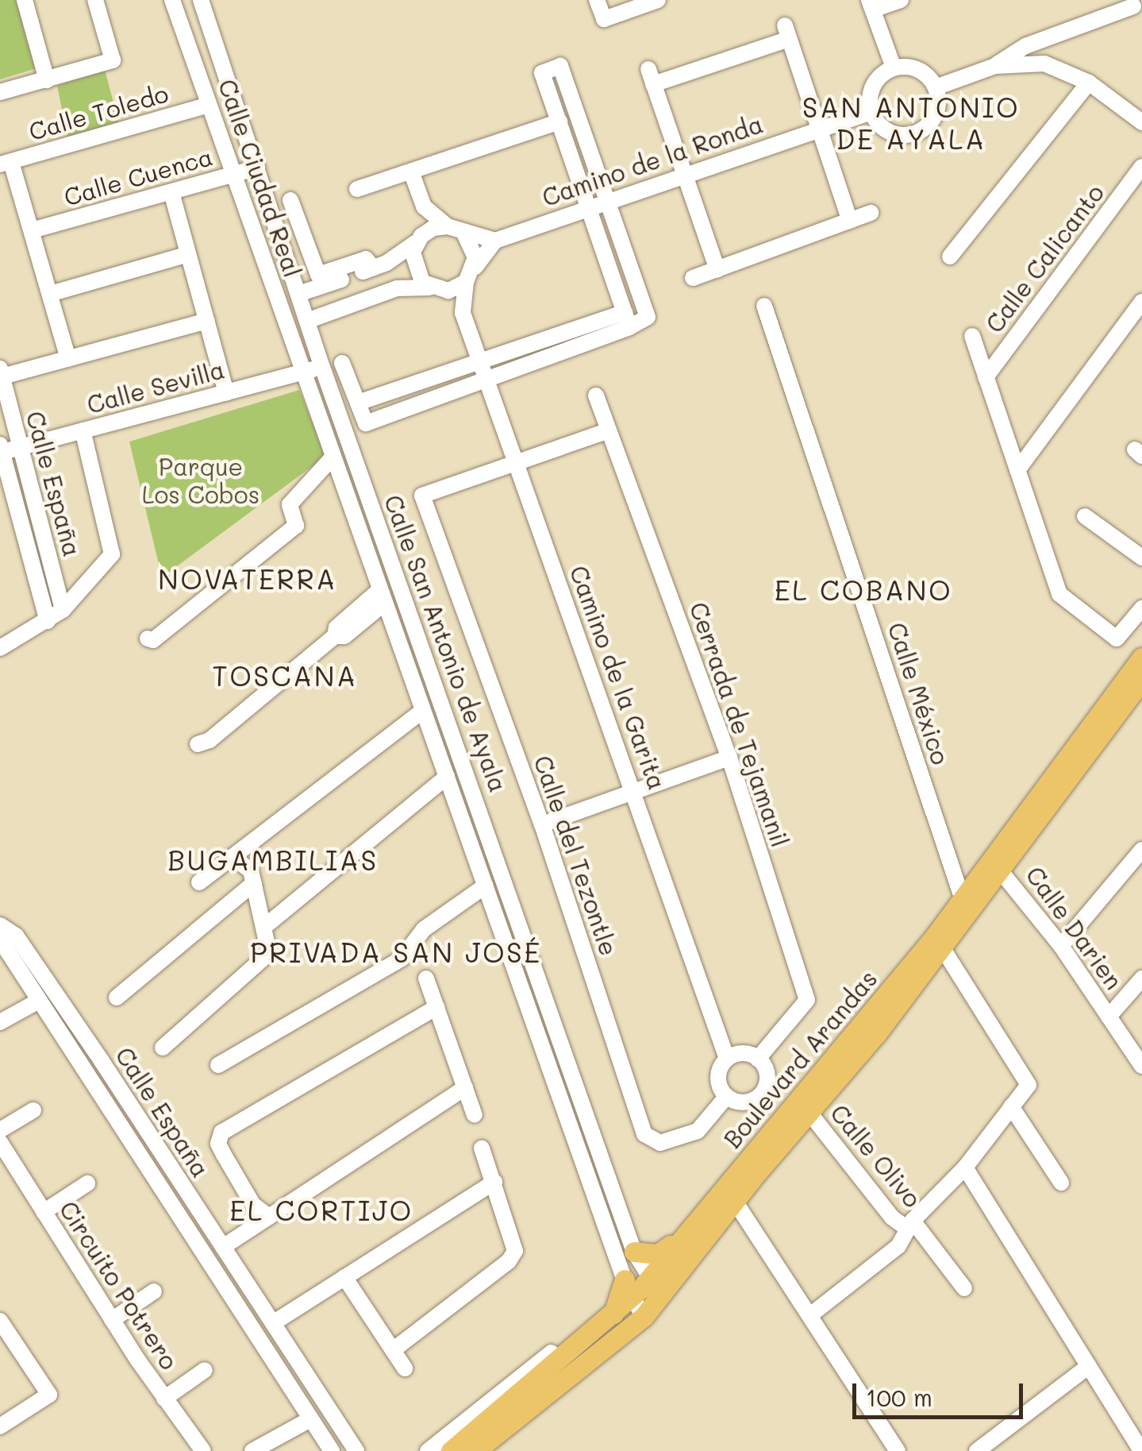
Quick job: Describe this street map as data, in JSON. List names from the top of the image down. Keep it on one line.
{"streets":{"main road":["Boulevard Arandas"],"street":["Calle Toledo","Camino de la Ronda","Calle Cuenca","Calle Ciudad Real","Calle Calicanto","Calle Sevilla","Calle España","Calle San Antonio de Ayala","Camino de la Garita","Calle México","Cerrada de Tejamanil","Calle del Tezontle","Calle Darien","Calle Olivo","Circuito Potrero"]},"crossings":[["Calle Toledo","Calle Ciudad Real"],["Calle Cuenca","Calle Ciudad Real"],["Calle Cuenca","Calle San Antonio de Ayala"],["Calle Ciudad Real","Calle Sevilla"],["Calle Sevilla","Calle España"],["Calle Sevilla","Calle San Antonio de Ayala"],["Calle San Antonio de Ayala","Boulevard Arandas"],["Camino de la Garita","Cerrada de Tejamanil"],["Camino de la Garita","Calle del Tezontle"],["Calle México","Boulevard Arandas"],["Cerrada de Tejamanil","Calle del Tezontle"],["Calle Darien","Boulevard Arandas"],["Boulevard Arandas","Calle Olivo"]],"districts":["SAN ANTONIO DE AYALA","NOVATERRA","EL COBANO","TOSCANA","BUGAMBILIAS","PRIVADA SAN JOSÉ","EL CORTIJO"],"parks":["Parque Los Cobos"],"scale_bar":"100 m"}
